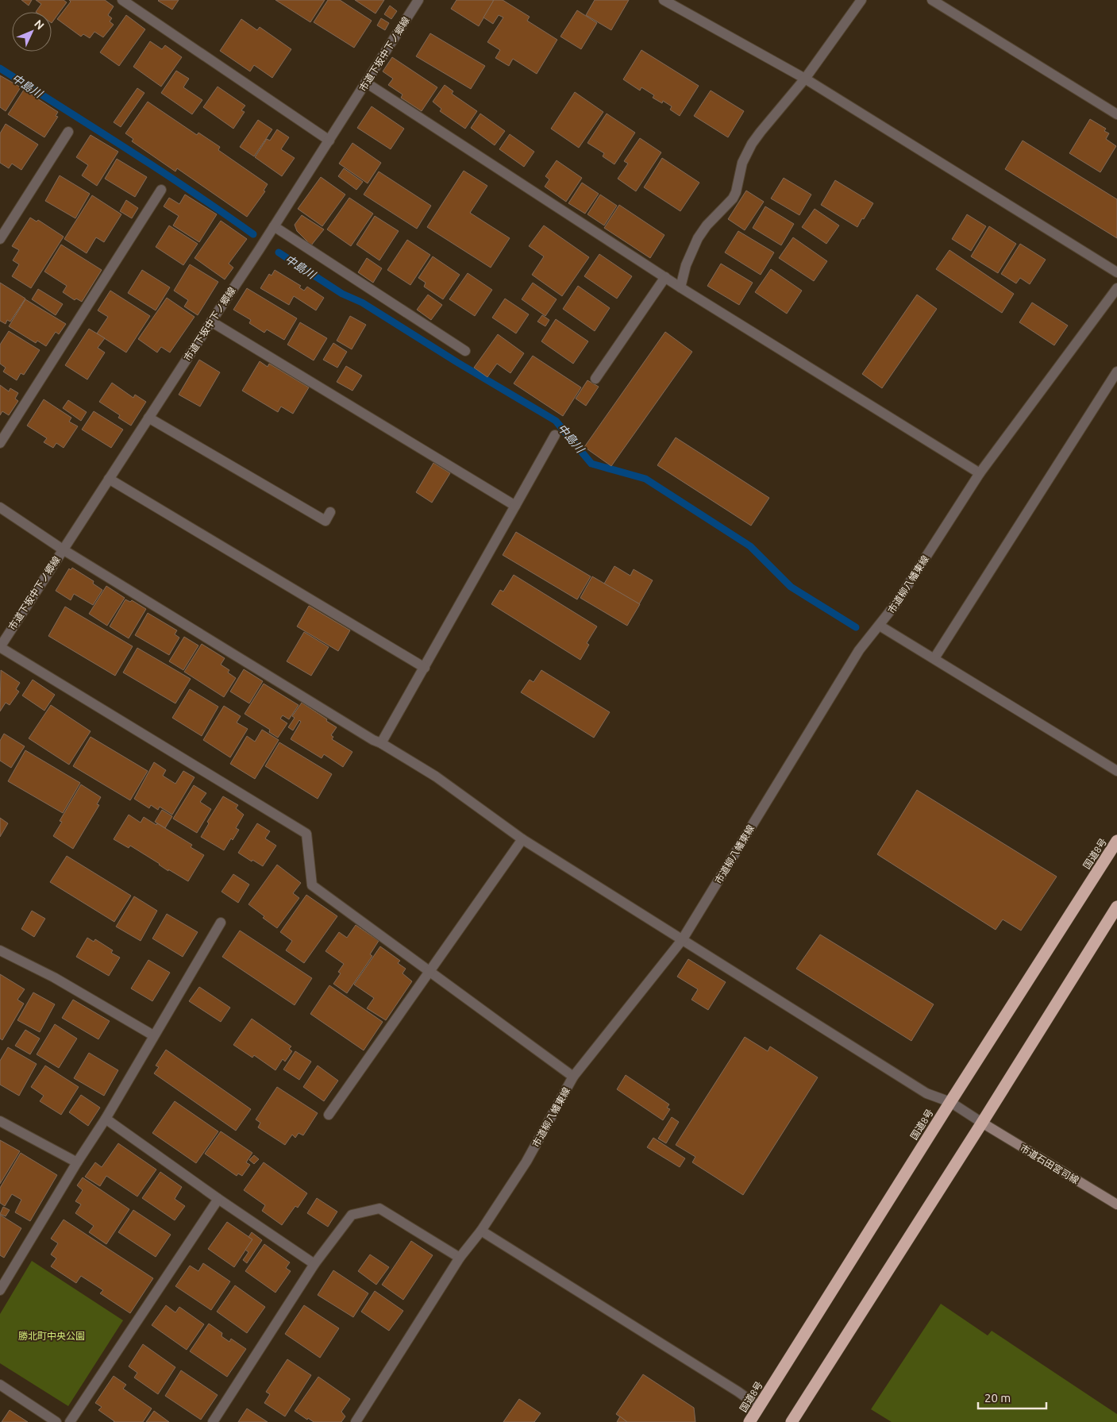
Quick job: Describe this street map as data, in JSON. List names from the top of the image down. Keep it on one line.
{"streets":{"highway":["国道8号"],"street":["市道下坂中下ノ郷線","市道柳八幡東線","市道石田宮司線"]},"water":["中島川"],"parks":["勝北町中央公園"],"scale_bar":"20 m","north":"top right"}
